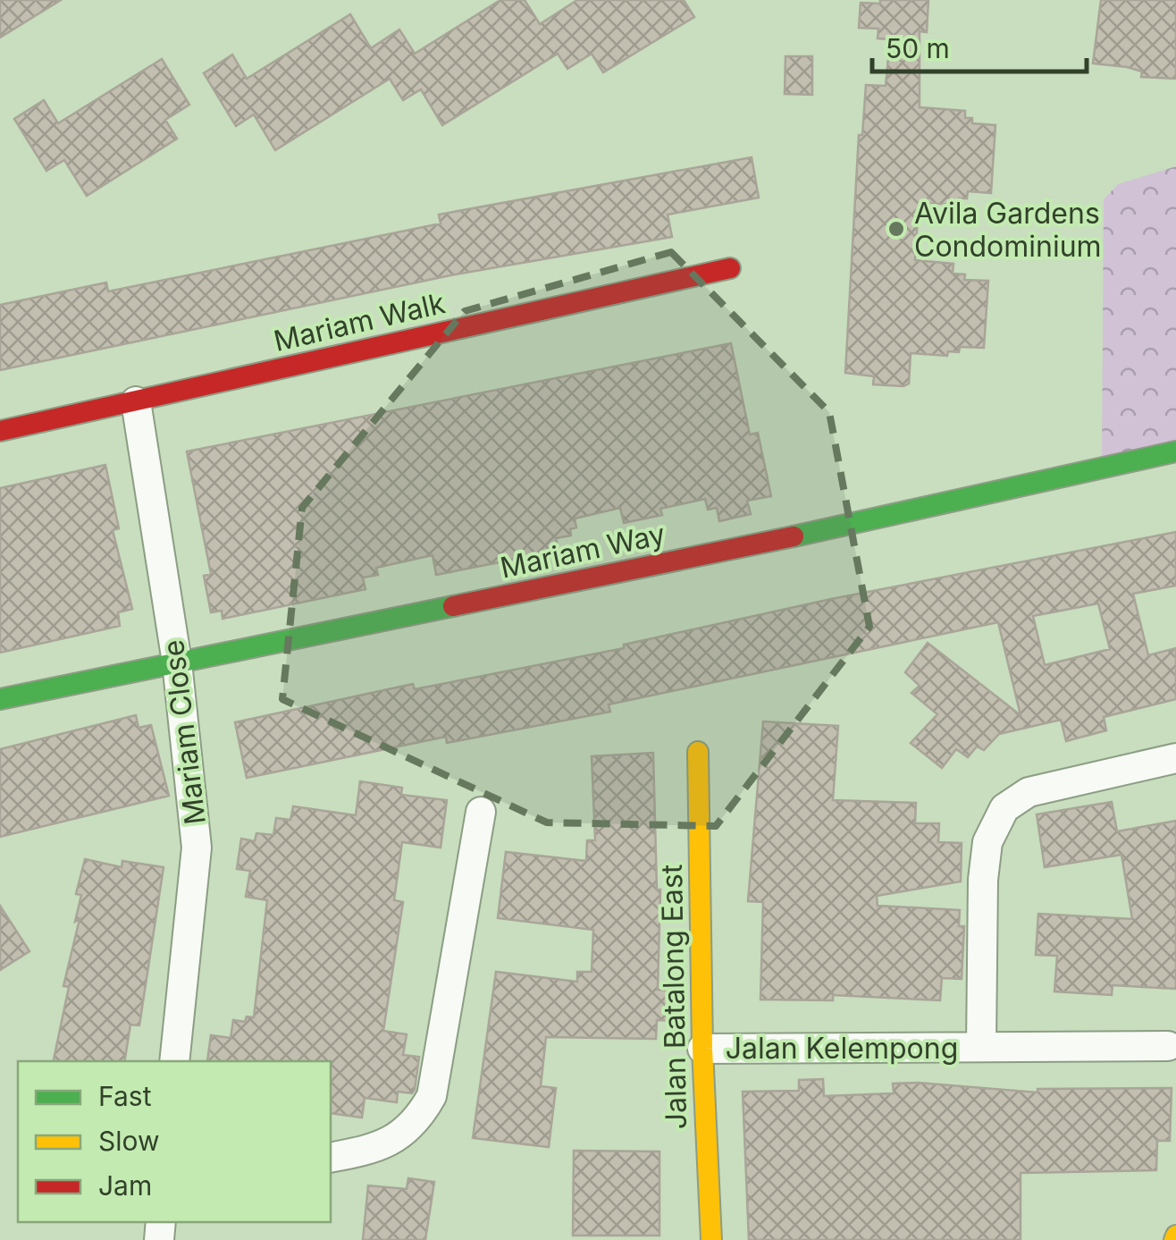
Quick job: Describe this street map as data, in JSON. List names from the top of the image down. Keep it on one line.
{"streets":{"street":["Mariam Walk","Mariam Way","Mariam Close","Jalan Batalong East","Jalan Kelempong"]},"crossings":[["Mariam Walk","Mariam Close"],["Mariam Way","Mariam Close"],["Jalan Batalong East","Jalan Kelempong"]],"places":["Avila Gardens Condominium"],"legend":["Fast","Slow","Jam"],"scale_bar":"50 m"}
